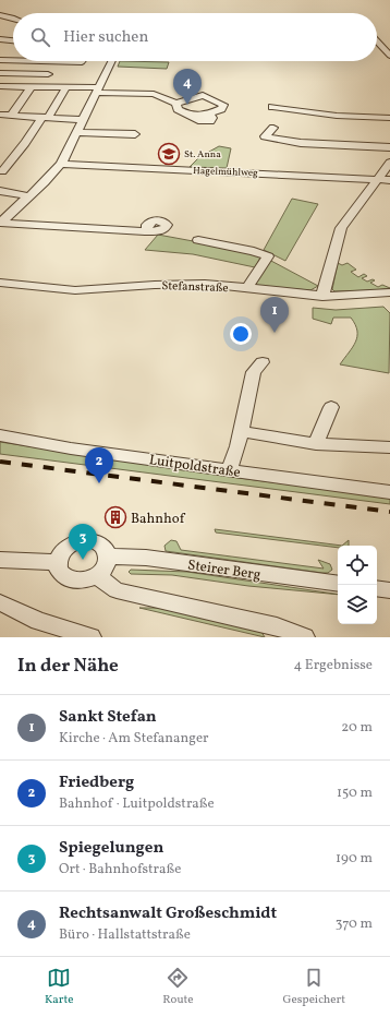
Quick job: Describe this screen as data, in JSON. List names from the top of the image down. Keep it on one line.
{"streets":{"street":["Hagelmühlweg","Stefanstraße","Luitpoldstraße","Steirer Berg"]},"places":{"school or university":["St. Anna"],"building":["Bahnhof"]},"page":{"search":"Hier suchen","pins":["4","1","2","3"],"heading":["In der Nähe","4 Ergebnisse"],"list":[{"mark":"1","name":"Sankt Stefan","note":"Kirche · Am Stefananger","value":"20 m"},{"mark":"2","name":"Friedberg","note":"Bahnhof · Luitpoldstraße","value":"150 m"},{"mark":"3","name":"Spiegelungen","note":"Ort · Bahnhofstraße","value":"190 m"},{"mark":"4","name":"Rechtsanwalt Großeschmidt","note":"Büro · Hallstattstraße","value":"370 m"}],"nav":["Karte","Route","Gespeichert"]}}
